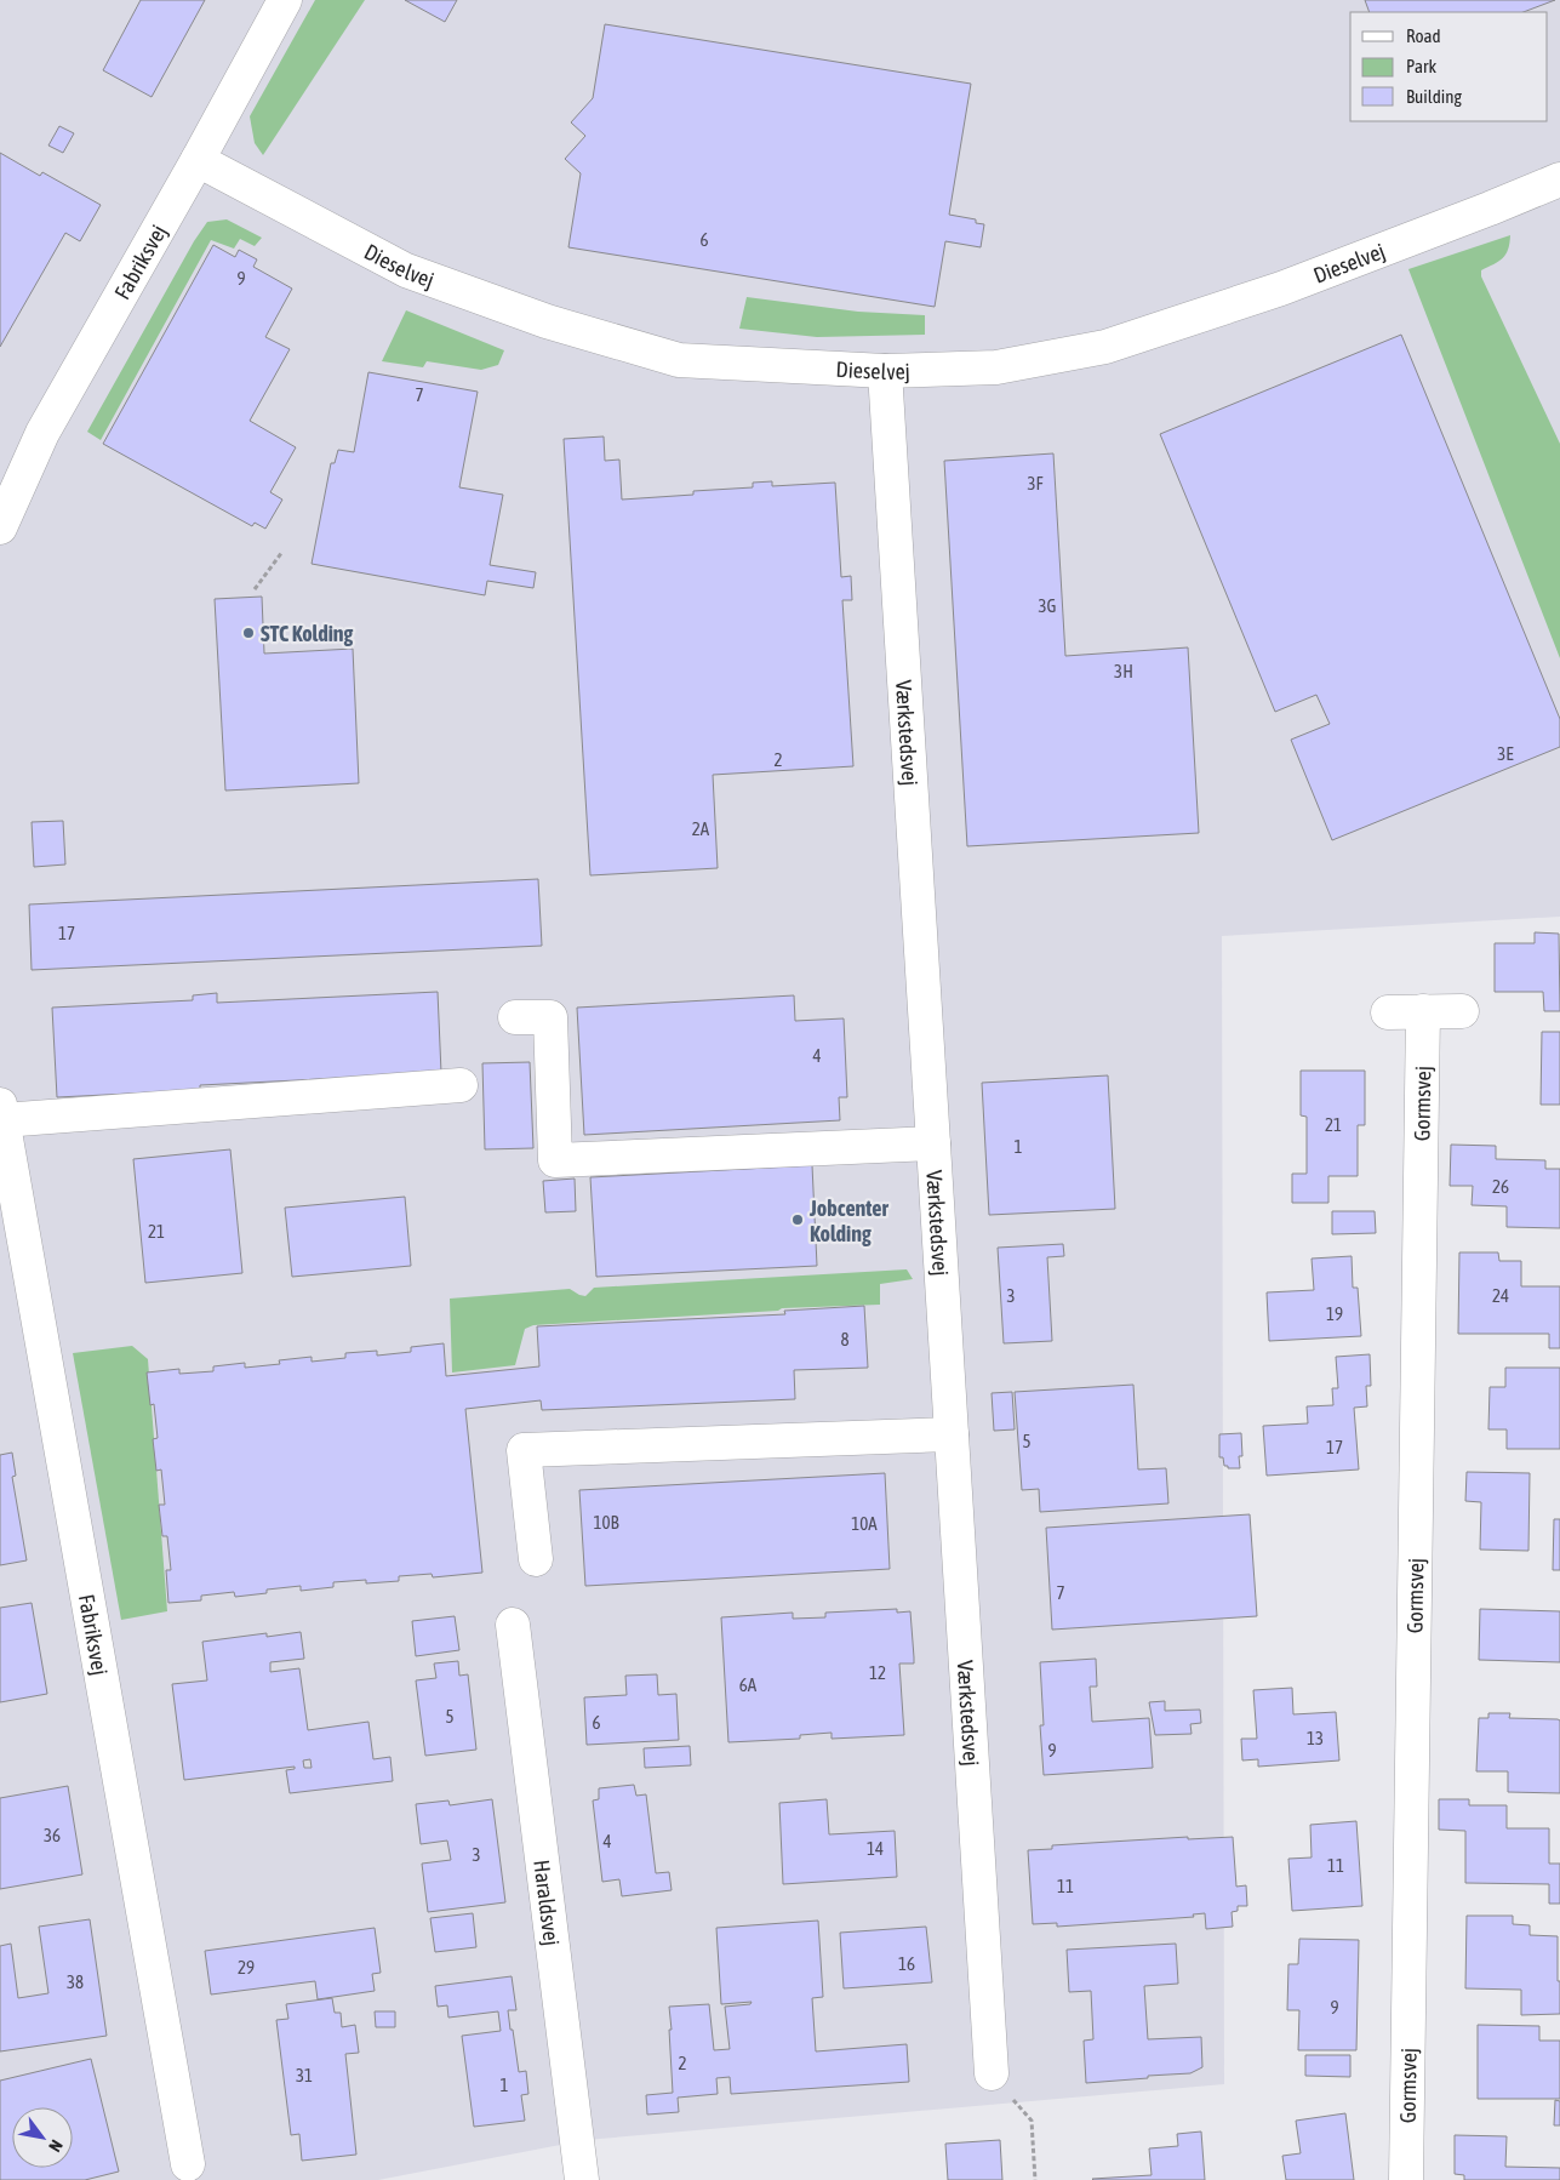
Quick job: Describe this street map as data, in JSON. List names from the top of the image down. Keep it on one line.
{"streets":{"street":["Fabriksvej","Dieselvej","Værkstedsvej","Gormsvej","Haraldsvej"]},"crossings":[["Fabriksvej","Dieselvej"],["Dieselvej","Værkstedsvej"]],"places":["STC Kolding","Jobcenter Kolding"],"house_numbers":["6","9","7","3F","3G","3H","3E","2","2A","17","4","21","1","26","21","3","24","19","8","5","17","10B","10A","7","12","6A","5","6","13","9","36","4","14","3","11","11","16","29","38","9","2","31","1"],"legend":["Road","Park","Building"],"north":"bottom right"}
